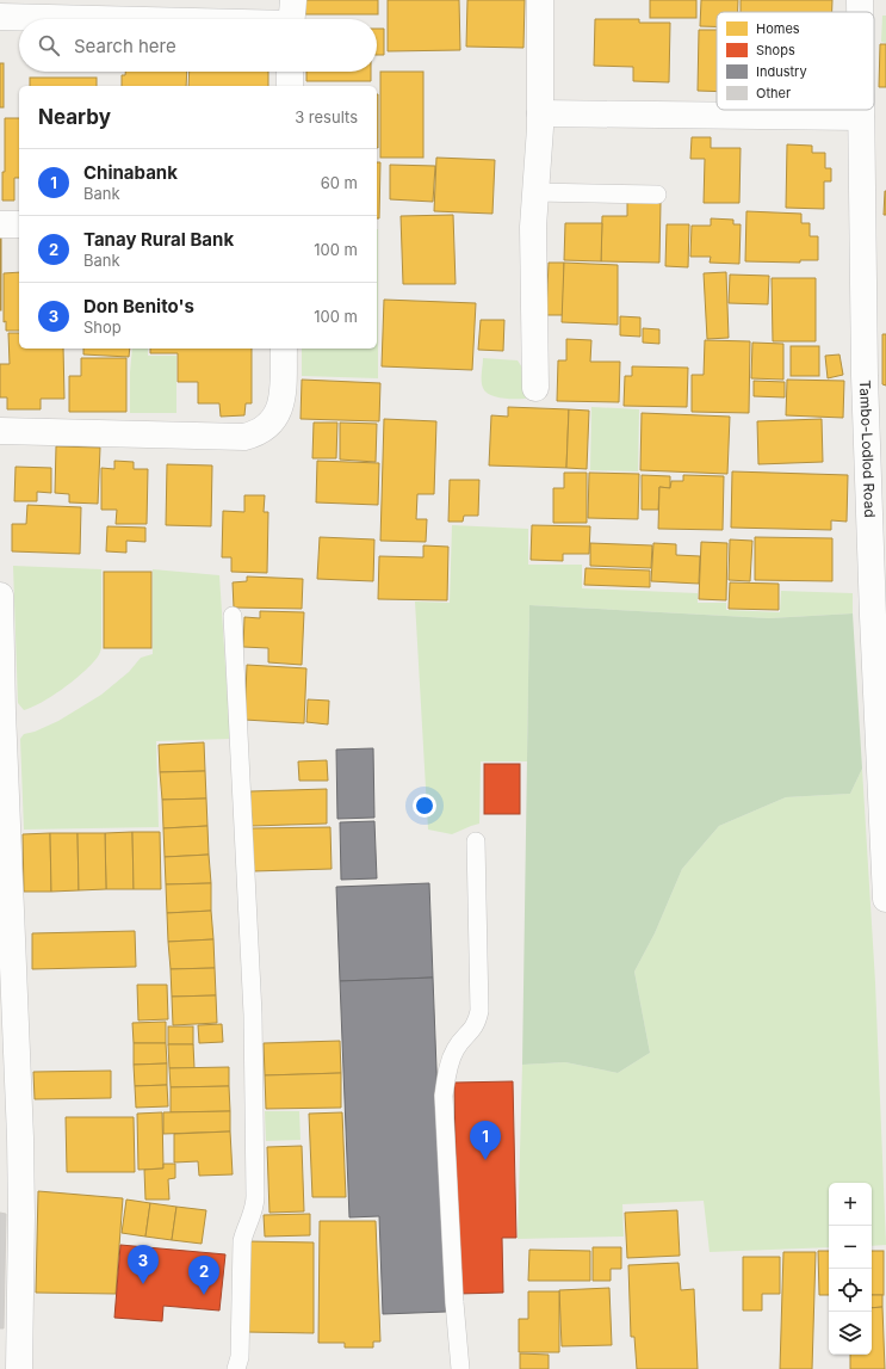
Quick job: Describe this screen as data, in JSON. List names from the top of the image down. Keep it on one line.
{"streets":{"street":["Tambo-Lodlod Road"]},"legend":["Homes","Shops","Industry","Other"],"page":{"search":"Search here","heading":["Nearby","3 results"],"list":[{"mark":"1","name":"Chinabank","note":"Bank","value":"60 m"},{"mark":"2","name":"Tanay Rural Bank","note":"Bank","value":"100 m"},{"mark":"3","name":"Don Benito's","note":"Shop","value":"100 m"}],"pins":["1","3","2"],"map_buttons":["+","−"]}}
